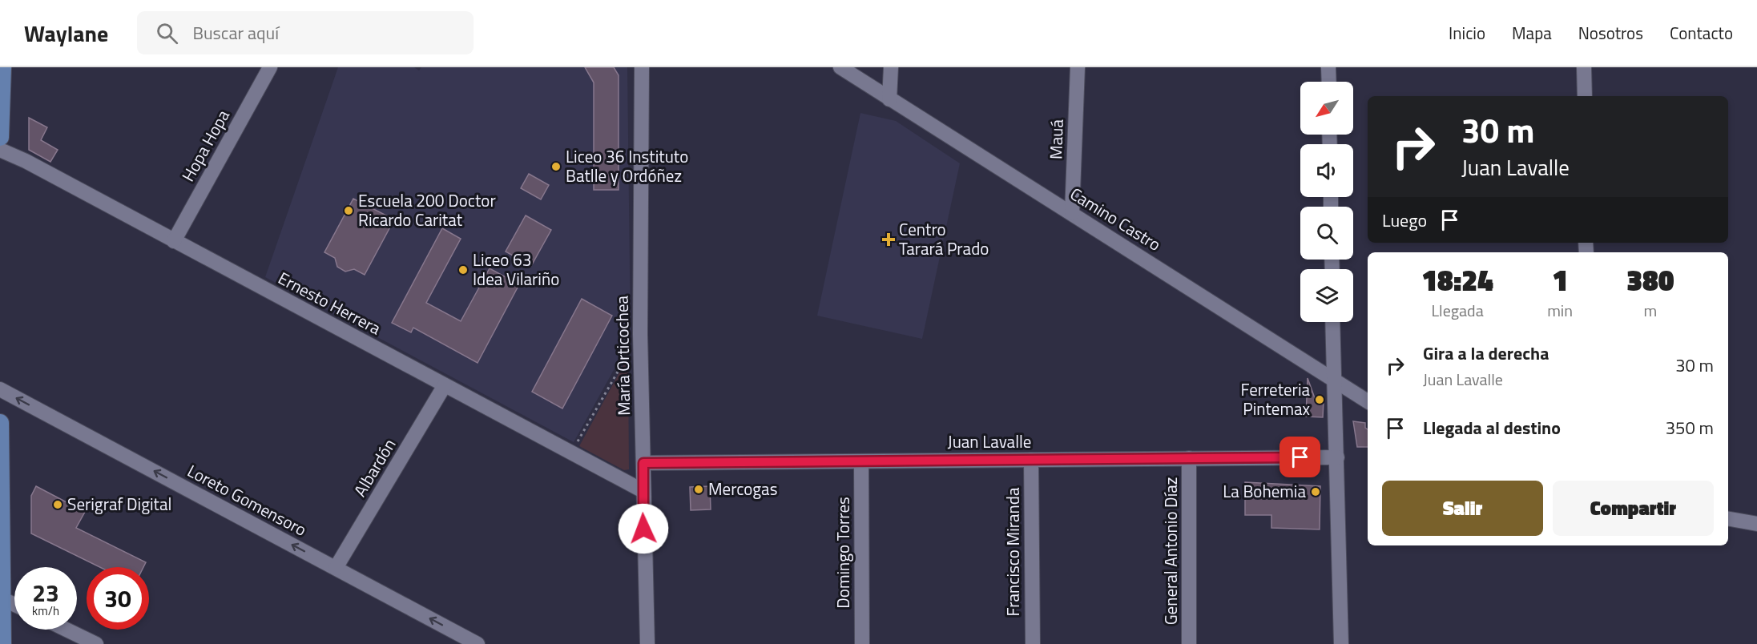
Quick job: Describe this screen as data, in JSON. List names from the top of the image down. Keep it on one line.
{"streets":{"street":["Mauá","Hopa Hopa","Camino Castro","Ernesto Herrera","María Orticochea","Juan Lavalle","Albardón","Loreto Gomensoro","General Antonio Díaz","Francisco Miranda","Domingo Torres"]},"crossings":[["Mauá","Camino Castro"],["Hopa Hopa","Ernesto Herrera"],["Ernesto Herrera","María Orticochea"],["Ernesto Herrera","Albardón"],["María Orticochea","Juan Lavalle"],["Juan Lavalle","General Antonio Díaz"],["Juan Lavalle","Francisco Miranda"],["Juan Lavalle","Domingo Torres"],["Albardón","Loreto Gomensoro"]],"one_way":["Loreto Gomensoro"],"places":{"other":["Liceo 36 Instituto Batlle y Ordóñez","Escuela 200 Doctor Ricardo Caritat","Liceo 63 Idea Vilariño","Ferreteria Pintemax","Mercogas","La Bohemia","Serigraf Digital"],"health":["Centro Tarará Prado"]},"north":"bottom left","page":{"header":"Waylane","search":"Buscar aquí","nav":["Inicio","Mapa","Nosotros","Contacto"],"turn":["30 m","Juan Lavalle"],"then":"Luego","eta":["18:24","Llegada","1","min","380","m"],"list":[{"name":"Gira a la derecha","note":"Juan Lavalle","value":"30 m"},{"name":"Llegada al destino","value":"350 m"}],"buttons":["Salir","Compartir"],"speed":"23 km/h","limit":"30"}}
